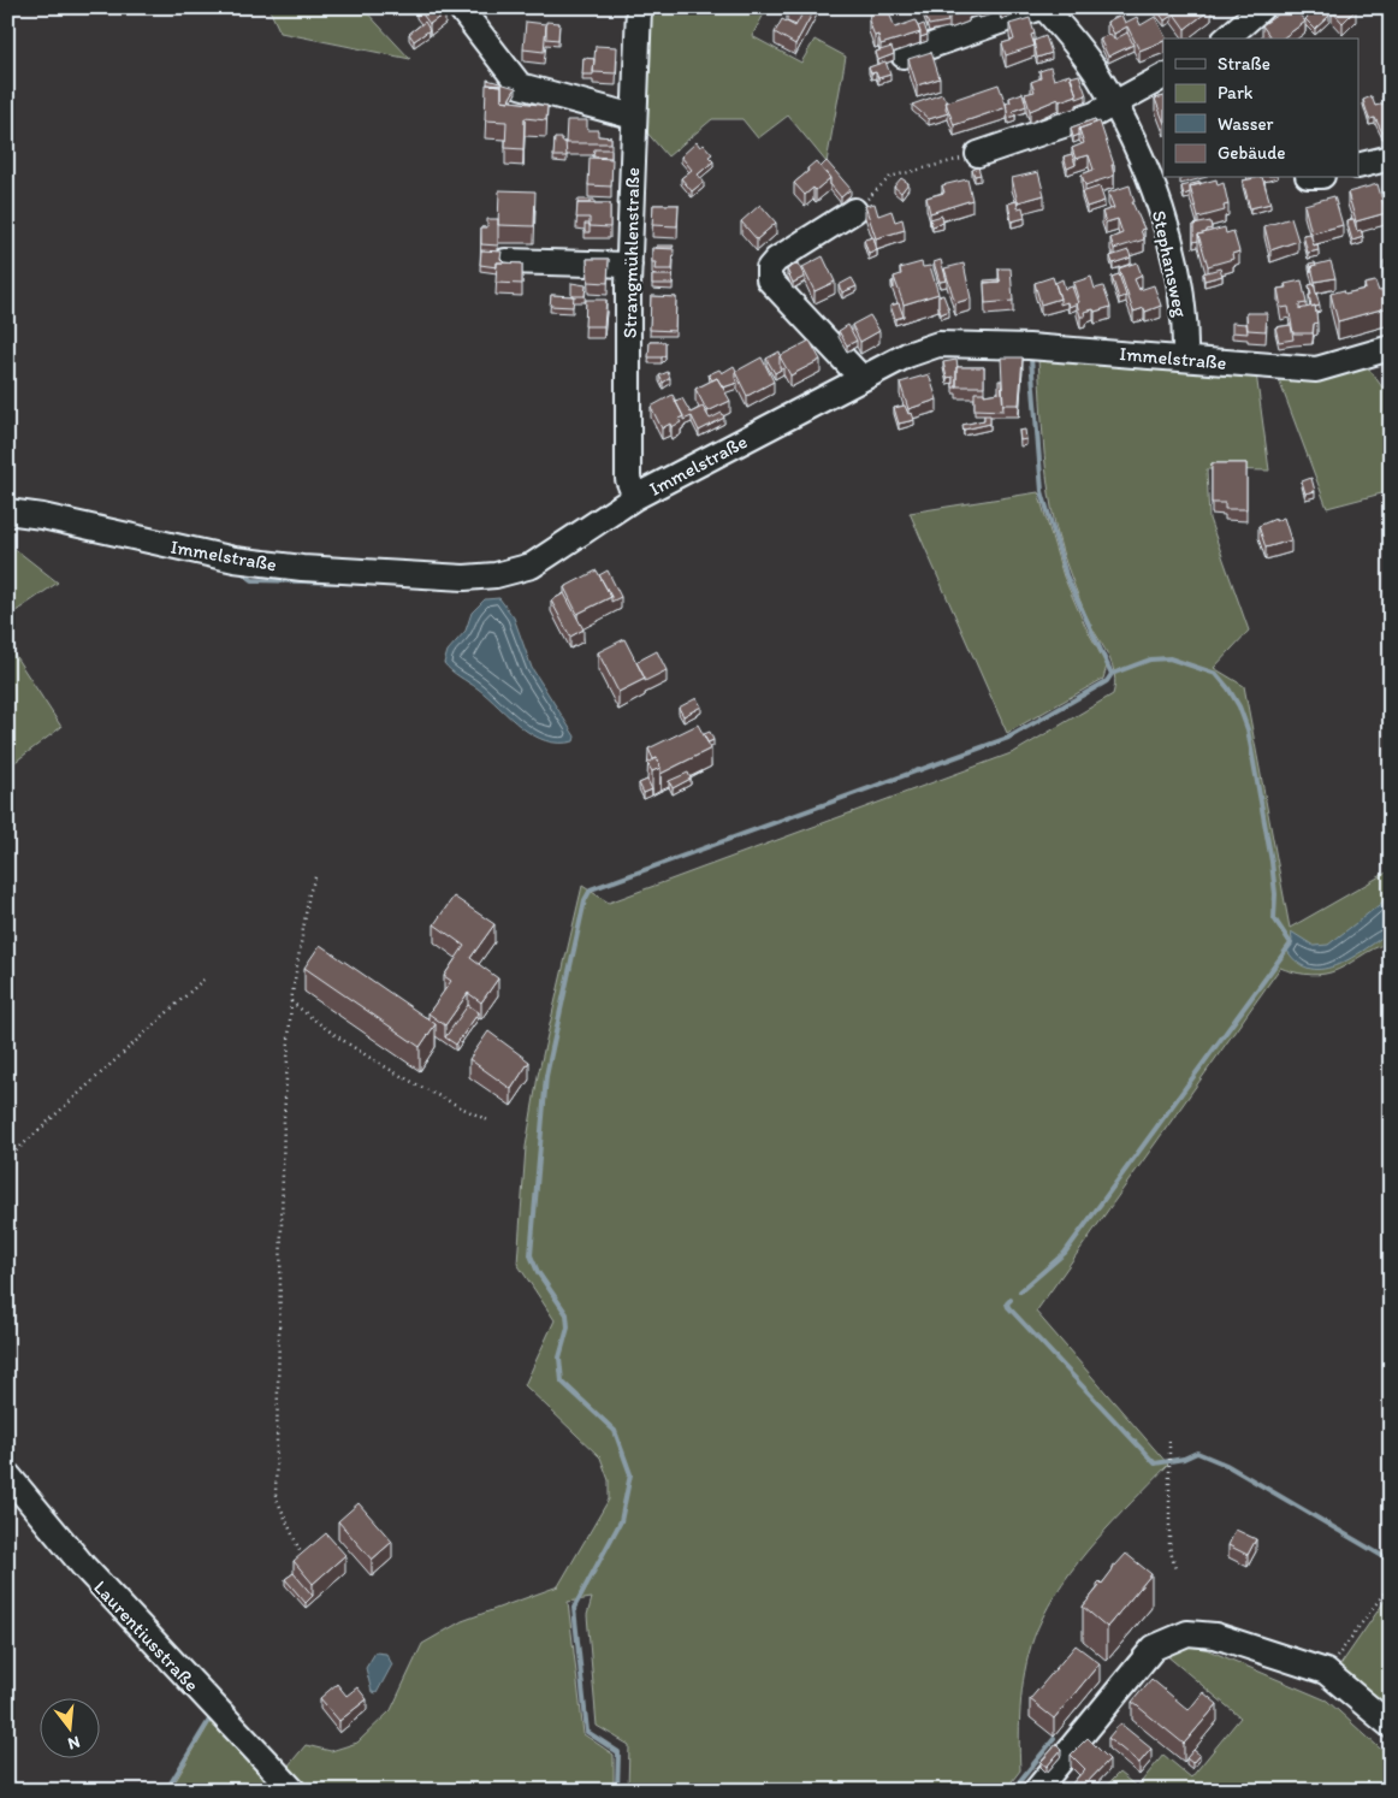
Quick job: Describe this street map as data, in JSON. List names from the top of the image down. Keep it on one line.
{"streets":{"street":["Strangmühlenstraße","Stephansweg","Immelstraße","Laurentiusstraße"]},"crossings":[["Strangmühlenstraße","Immelstraße"],["Stephansweg","Immelstraße"]],"legend":["Straße","Park","Wasser","Gebäude"],"north":"bottom"}
